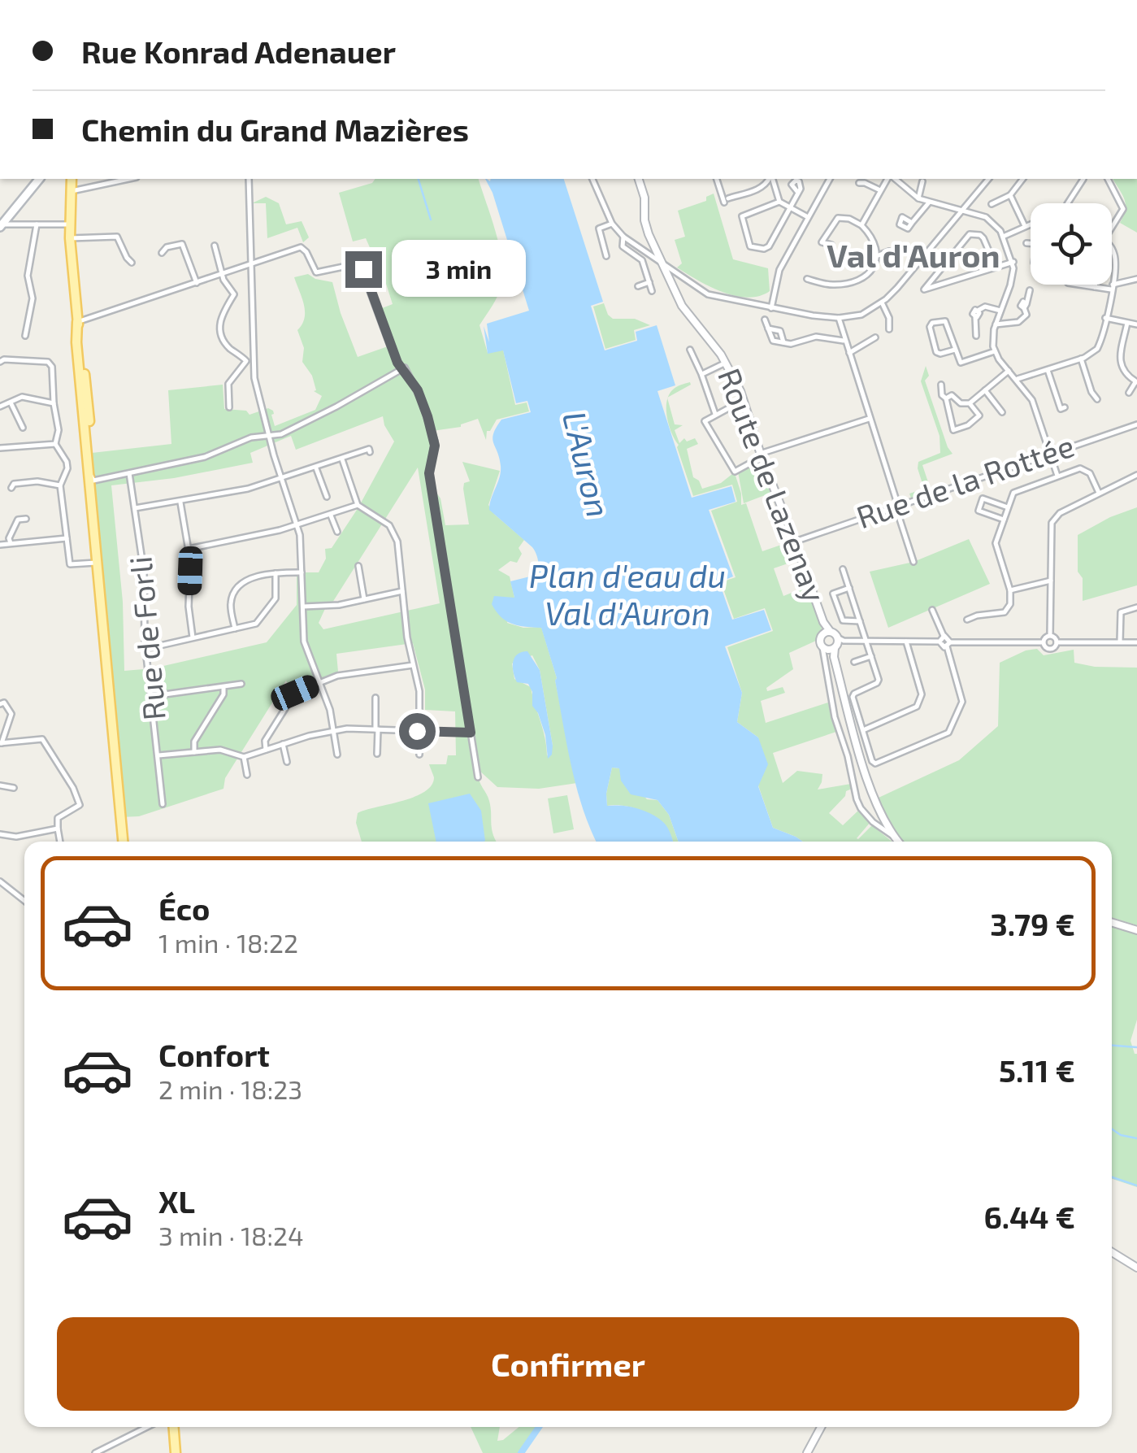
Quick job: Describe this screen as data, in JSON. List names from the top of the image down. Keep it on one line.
{"streets":{"street":["Rue de la Rottée","Route de Lazenay","Rue de Forli"]},"crossings":[["Rue de la Rottée","Route de Lazenay"]],"districts":["Val d'Auron"],"water":["L'Auron","Plan d'eau du Val d'Auron"],"page":{"banner":["Rue Konrad Adenauer","Chemin du Grand Mazières"],"bubble":"3 min","list":[{"name":"Éco","note":"1 min · 18:22","value":"3.79 €"},{"name":"Confort","note":"2 min · 18:23","value":"5.11 €"},{"name":"XL","note":"3 min · 18:24","value":"6.44 €"}],"buttons":"Confirmer"}}
